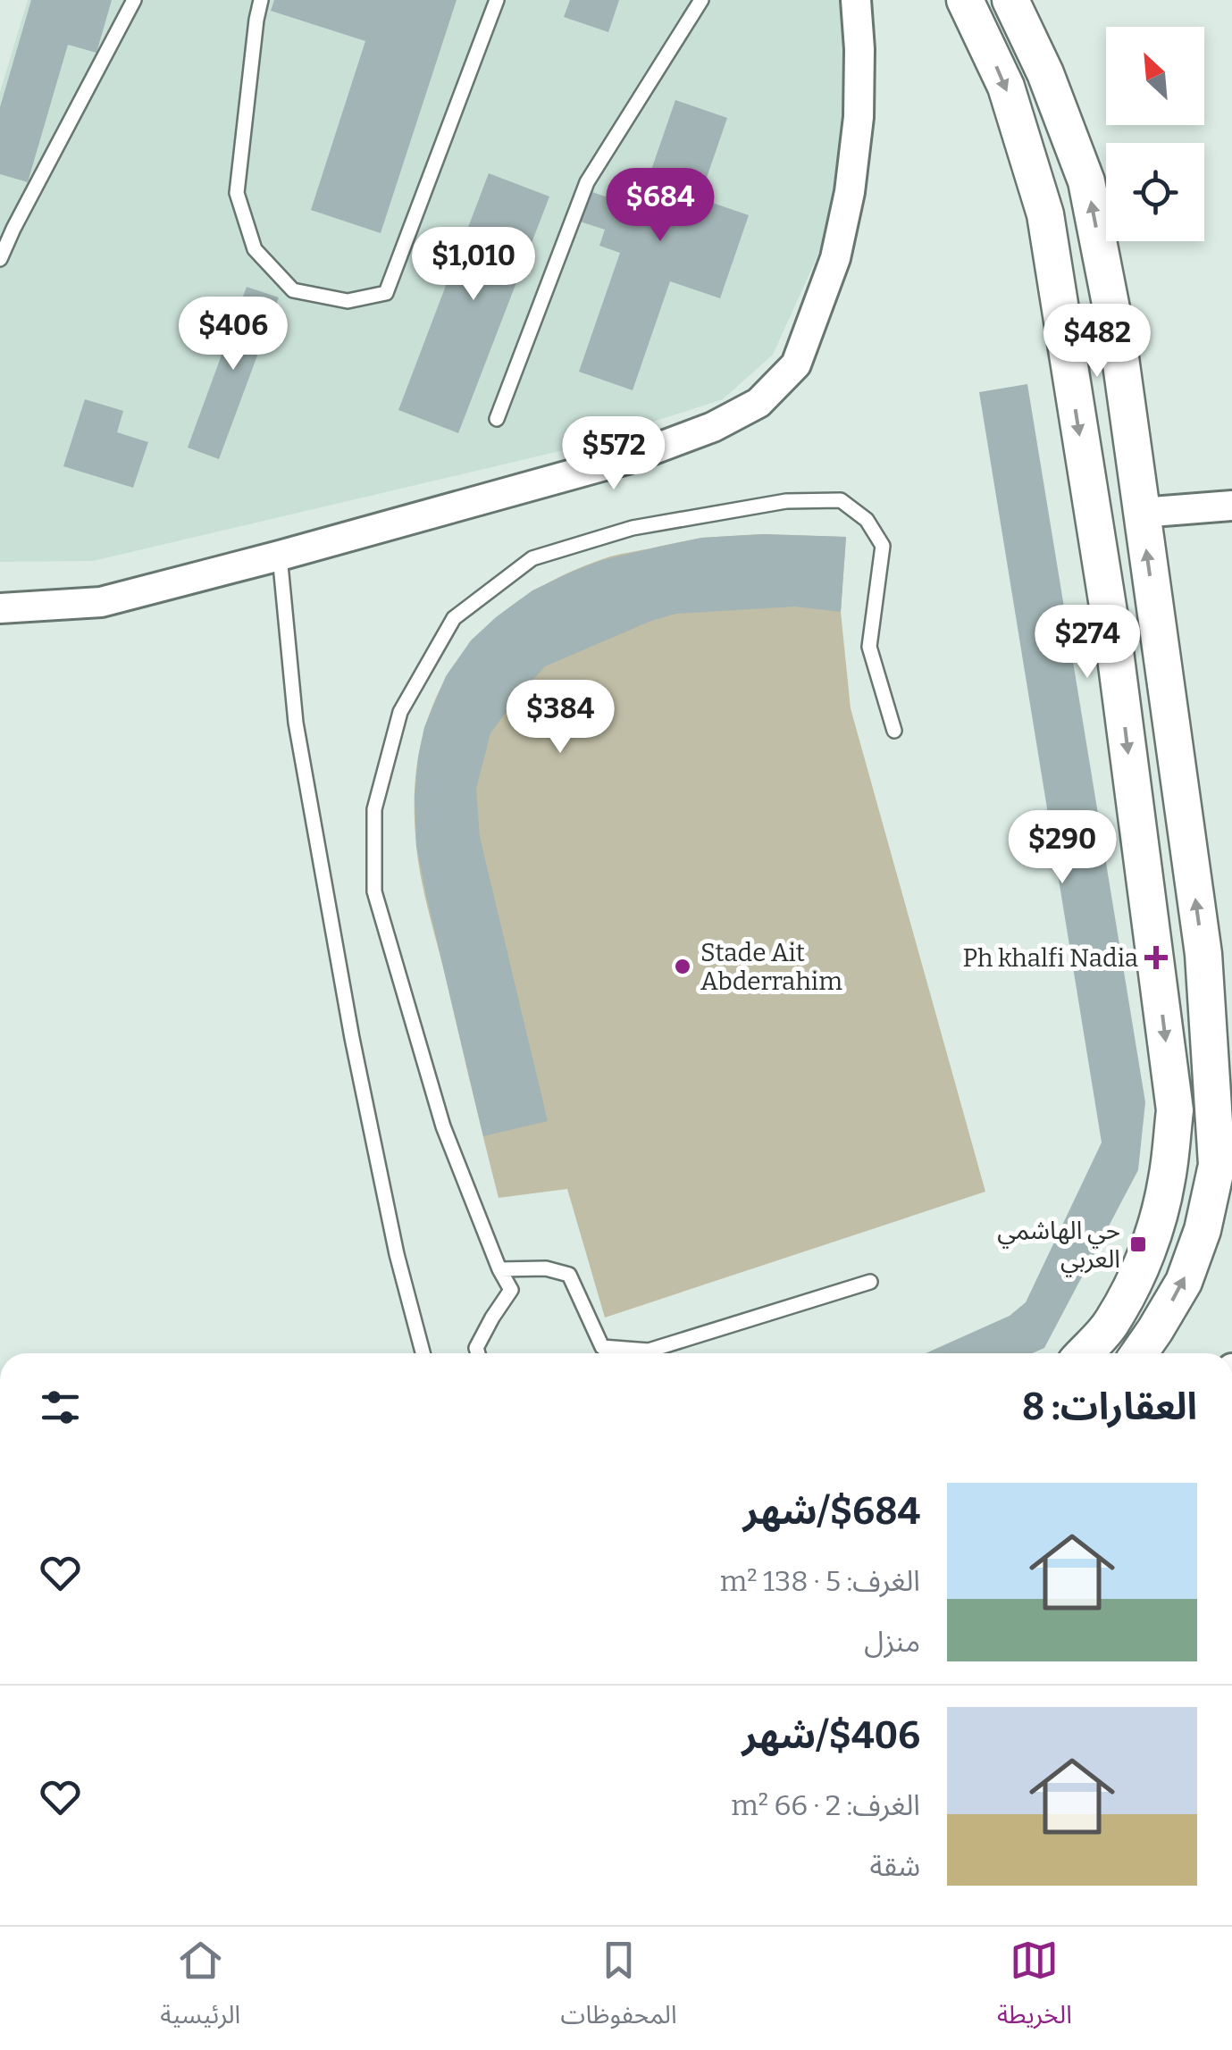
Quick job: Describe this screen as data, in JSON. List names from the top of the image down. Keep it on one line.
{"places":{"health":["Ph khalfi Nadia"],"other":["Stade Ait Abderrahim"],"transit":["حي الهاشمي العربي"]},"north":"top left","page":{"price":["$684","$1,010","$406","$482","$572","$274","$384","$290"],"heading":"العقارات: 8","list":[{"name":"$684/شهر","note":"الغرف: 5 · 138 m² · منزل"},{"name":"$406/شهر","note":"الغرف: 2 · 66 m² · شقة"}],"tabs":["الخريطة","المحفوظات","الرئيسية"]}}
